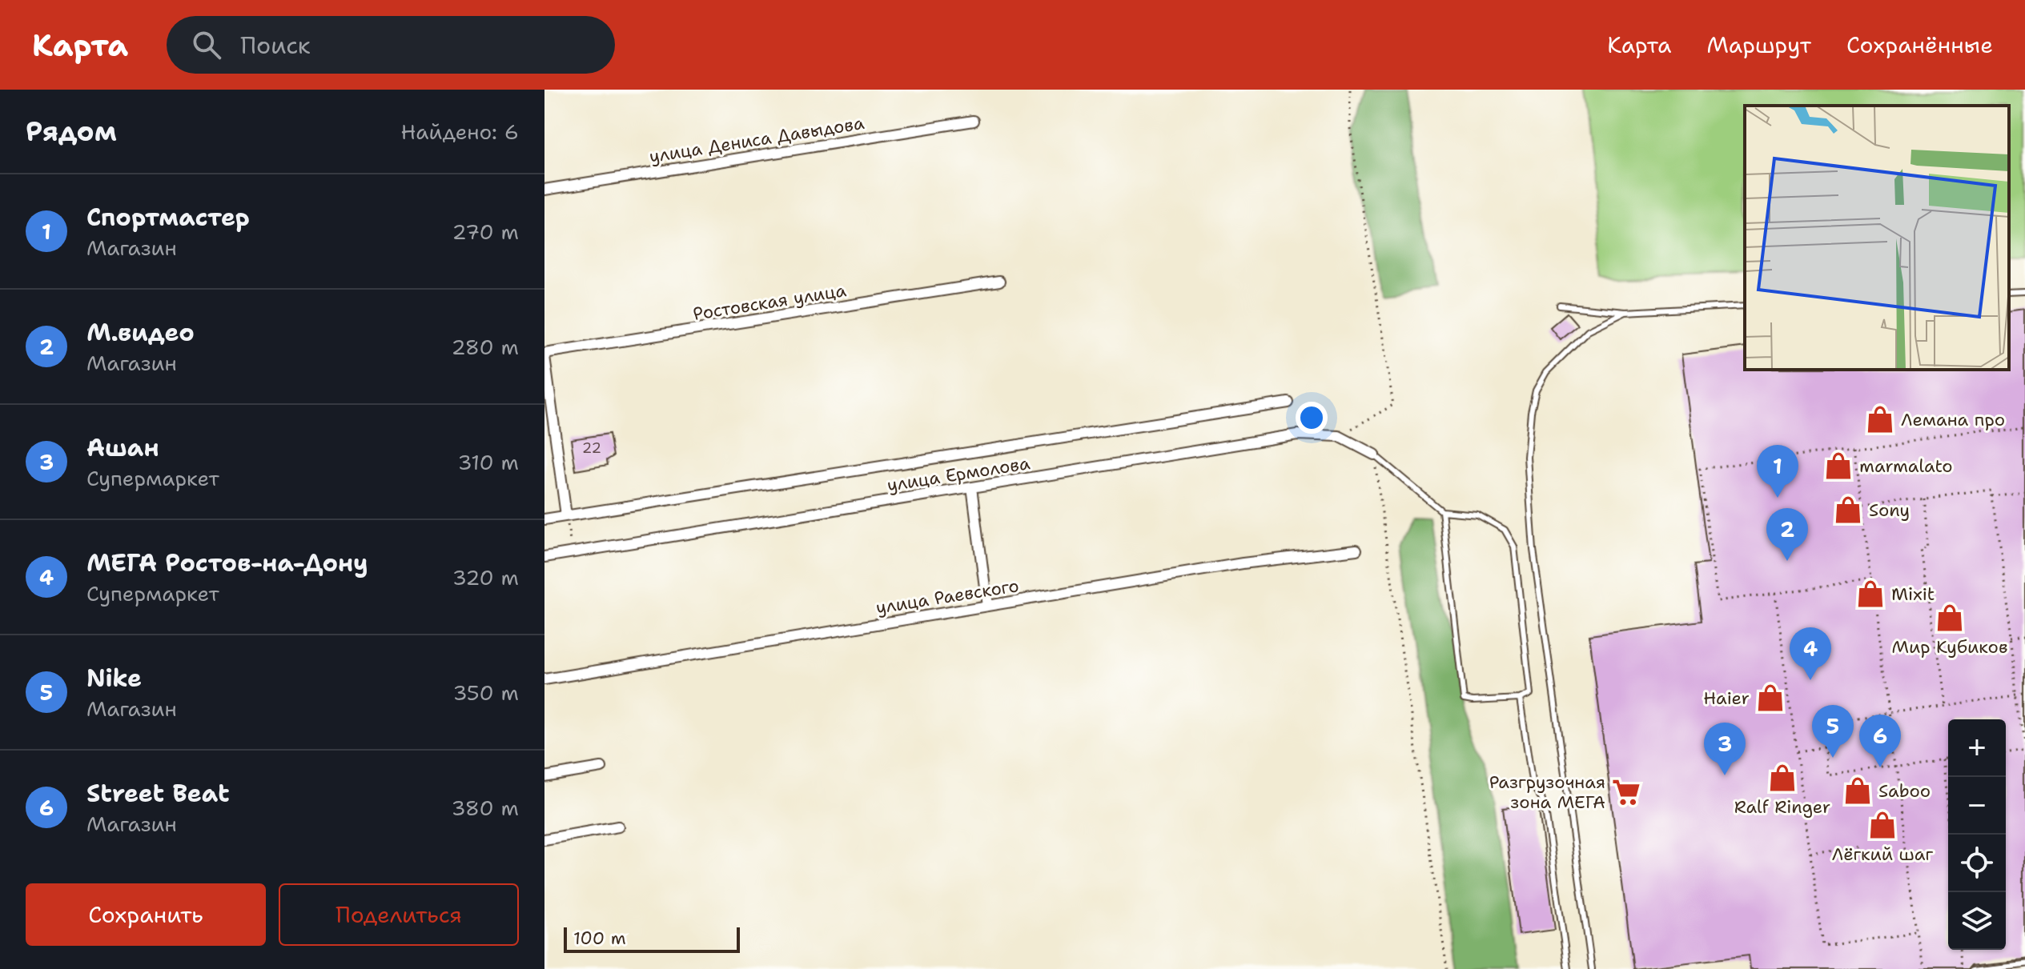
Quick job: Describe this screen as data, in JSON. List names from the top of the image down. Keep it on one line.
{"streets":{"street":["улица Дениса Давыдова","Ростовская улица","улица Ермолова","улица Раевского"]},"places":{"shop":["Лемана про","marmalato","Sony","Mixit","Мир Кубиков","Haier","Ralf Ringer","Saboo","Лёгкий шаг"],"supermarket":["Разгрузочная зона МЕГА"]},"house_numbers":["22"],"scale_bar":"100 m","page":{"header":"Карта","search":"Поиск","nav":["Карта","Маршрут","Сохранённые"],"heading":["Рядом","Найдено: 6"],"list":[{"mark":"1","name":"Спортмастер","note":"Магазин","value":"270 m"},{"mark":"2","name":"М.видео","note":"Магазин","value":"280 m"},{"mark":"3","name":"Ашан","note":"Супермаркет","value":"310 m"},{"mark":"4","name":"МЕГА Ростов-на-Дону","note":"Супермаркет","value":"320 m"},{"mark":"5","name":"Nike","note":"Магазин","value":"350 m"},{"mark":"6","name":"Street Beat","note":"Магазин","value":"380 m"}],"pins":["1","2","4","5","6","3"],"map_buttons":["+","−"],"buttons":["Сохранить","Поделиться"],"scale":"100 m"}}
